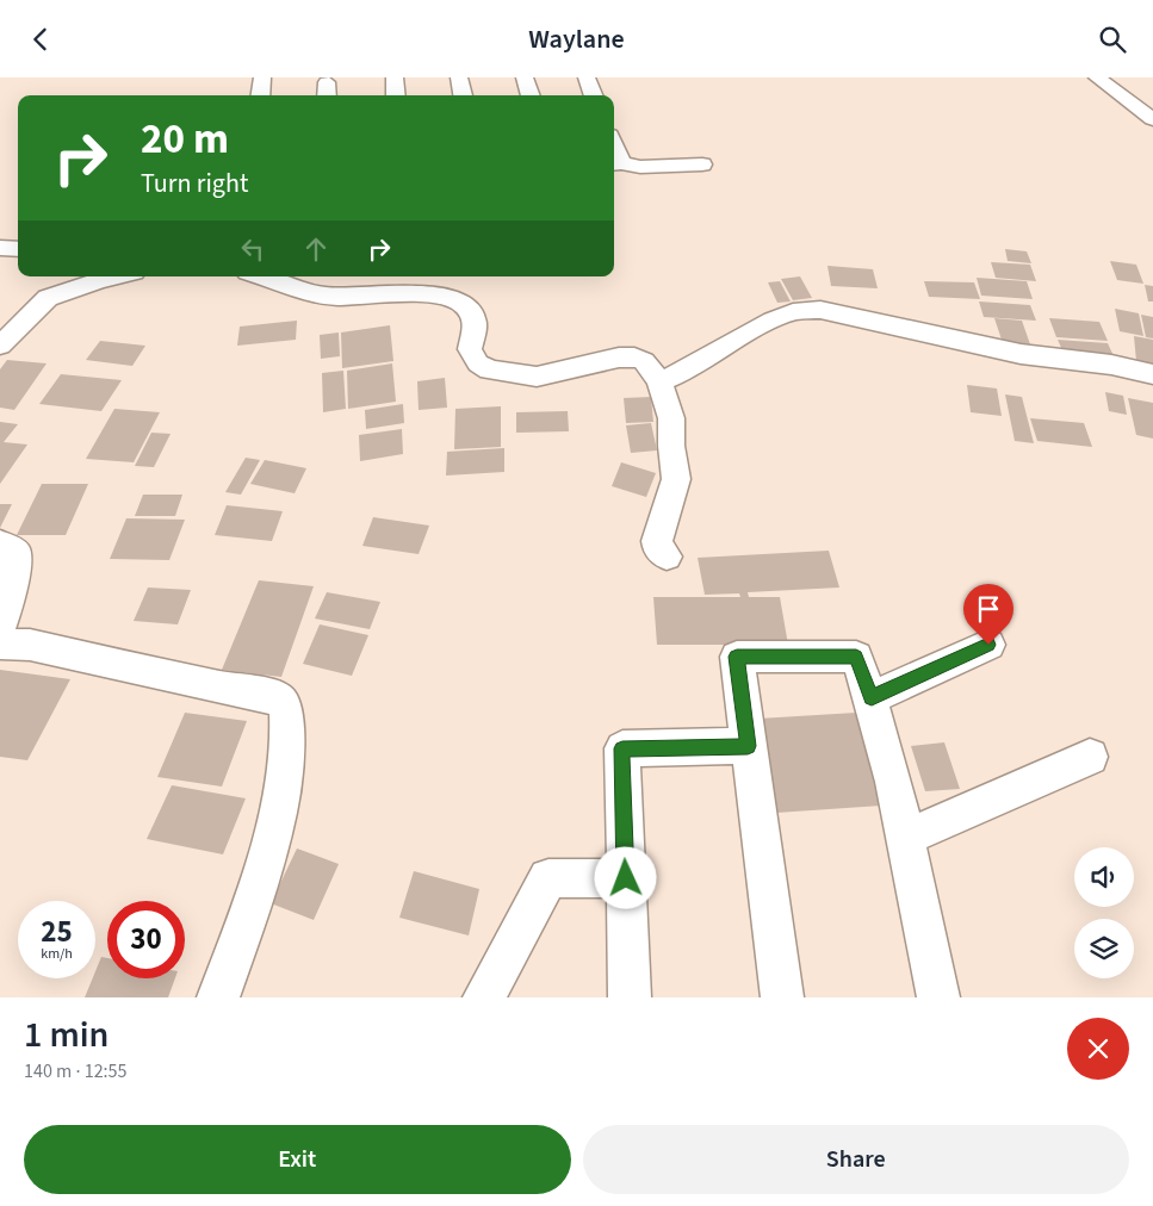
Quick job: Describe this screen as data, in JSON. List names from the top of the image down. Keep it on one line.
{"page":{"header":"Waylane","turn":["20 m","Turn right"],"speed":"25 km/h","limit":"30","heading":["1 min","140 m · 12:55"],"buttons":["Exit","Share"]}}
